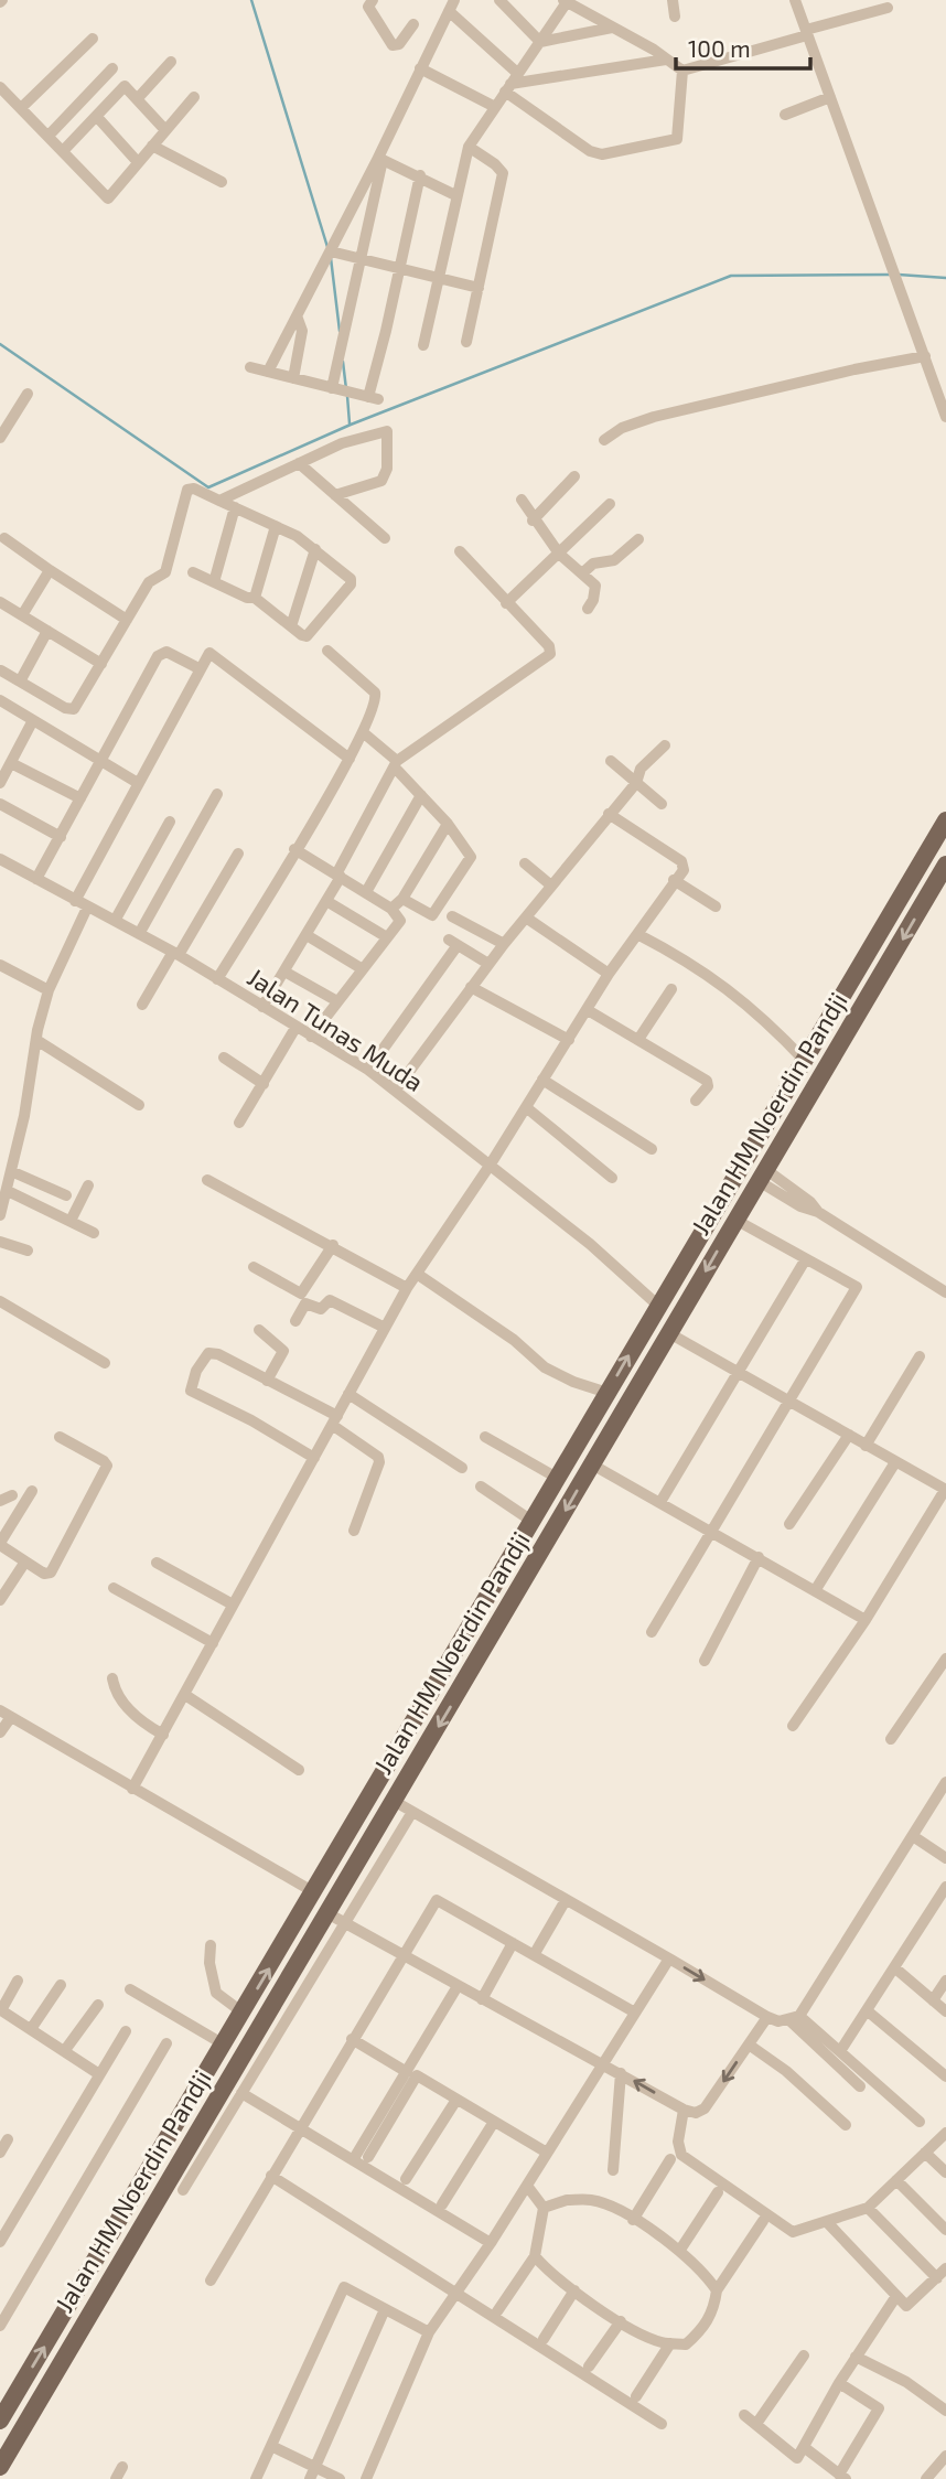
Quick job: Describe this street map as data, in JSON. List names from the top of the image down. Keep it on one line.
{"streets":{"main road":["Jalan HM Noerdin Pandji"],"street":["Jalan Tunas Muda"]},"crossings":[["Jalan Tunas Muda","Jalan HM Noerdin Pandji"]],"scale_bar":"100 m"}
